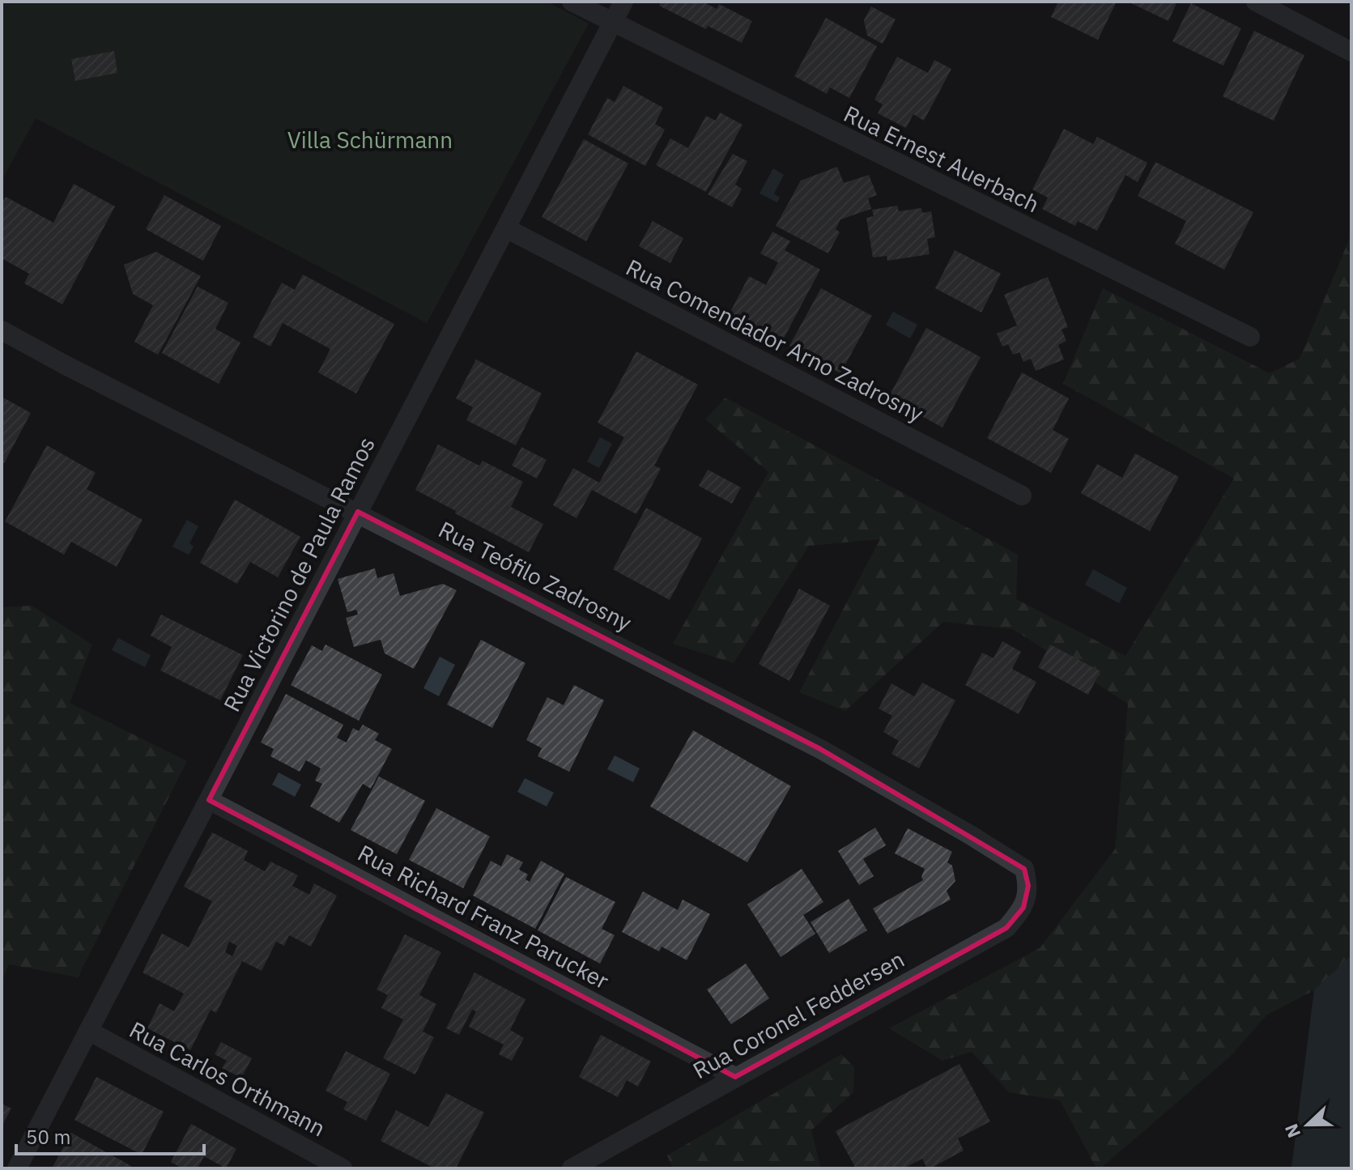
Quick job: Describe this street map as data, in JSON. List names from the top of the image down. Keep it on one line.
{"streets":{"street":["Rua Ernest Auerbach","Rua Comendador Arno Zadrosny","Rua Victorino de Paula Ramos","Rua Teófilo Zadrosny","Rua Richard Franz Parucker","Rua Coronel Feddersen","Rua Carlos Orthmann"]},"crossings":[["Rua Ernest Auerbach","Rua Victorino de Paula Ramos"],["Rua Comendador Arno Zadrosny","Rua Victorino de Paula Ramos"],["Rua Victorino de Paula Ramos","Rua Teófilo Zadrosny"],["Rua Victorino de Paula Ramos","Rua Richard Franz Parucker"],["Rua Victorino de Paula Ramos","Rua Carlos Orthmann"],["Rua Teófilo Zadrosny","Rua Coronel Feddersen"],["Rua Richard Franz Parucker","Rua Coronel Feddersen"]],"parks":["Villa Schürmann"],"scale_bar":"50 m","north":"left"}
